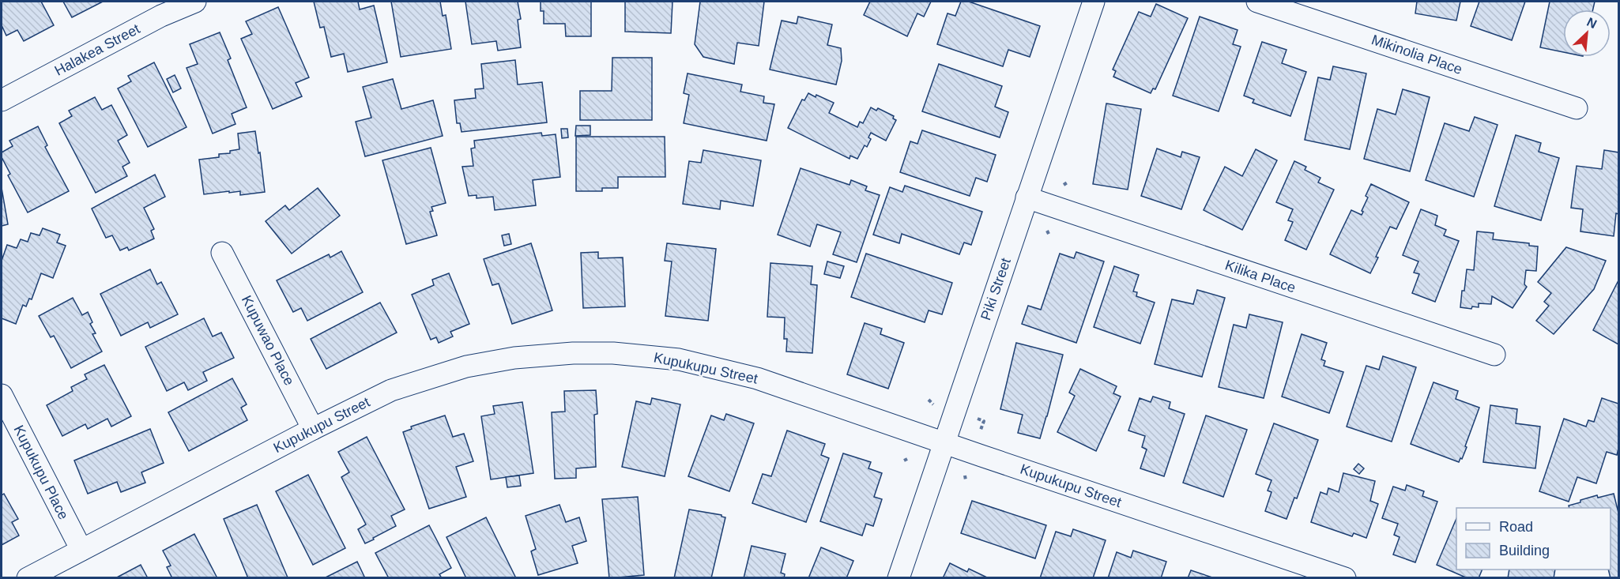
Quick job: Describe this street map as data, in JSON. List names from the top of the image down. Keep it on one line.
{"streets":{"street":["Halakea Street","Mikinolia Place","Kilika Place","Piki Street","Kupuwao Place","Kupukupu Street","Kupukupu Place"]},"crossings":[["Kilika Place","Piki Street"],["Piki Street","Kupukupu Street"],["Kupuwao Place","Kupukupu Street"],["Kupukupu Street","Kupukupu Place"]],"legend":["Road","Building"],"north":"top right"}
